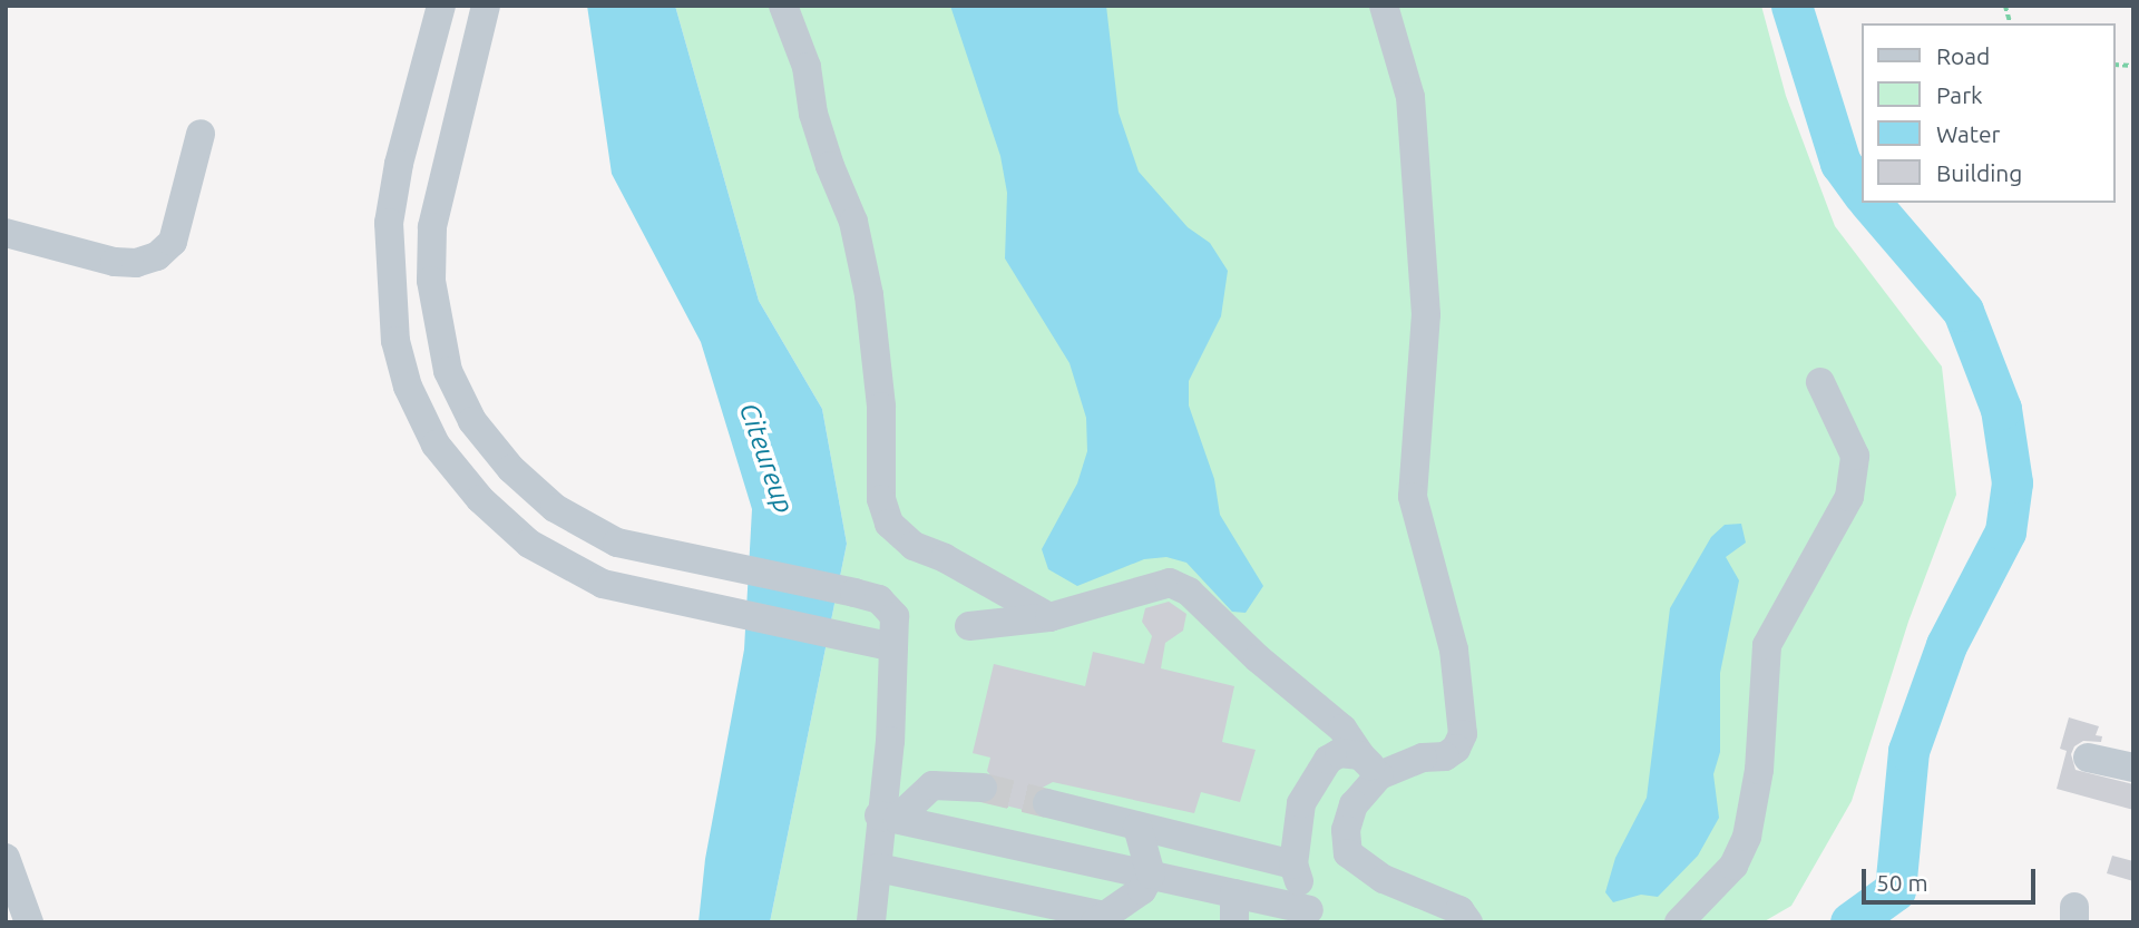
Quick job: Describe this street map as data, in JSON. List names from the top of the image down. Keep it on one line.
{"water":["Citeureup"],"legend":["Road","Park","Water","Building"],"scale_bar":"50 m"}
